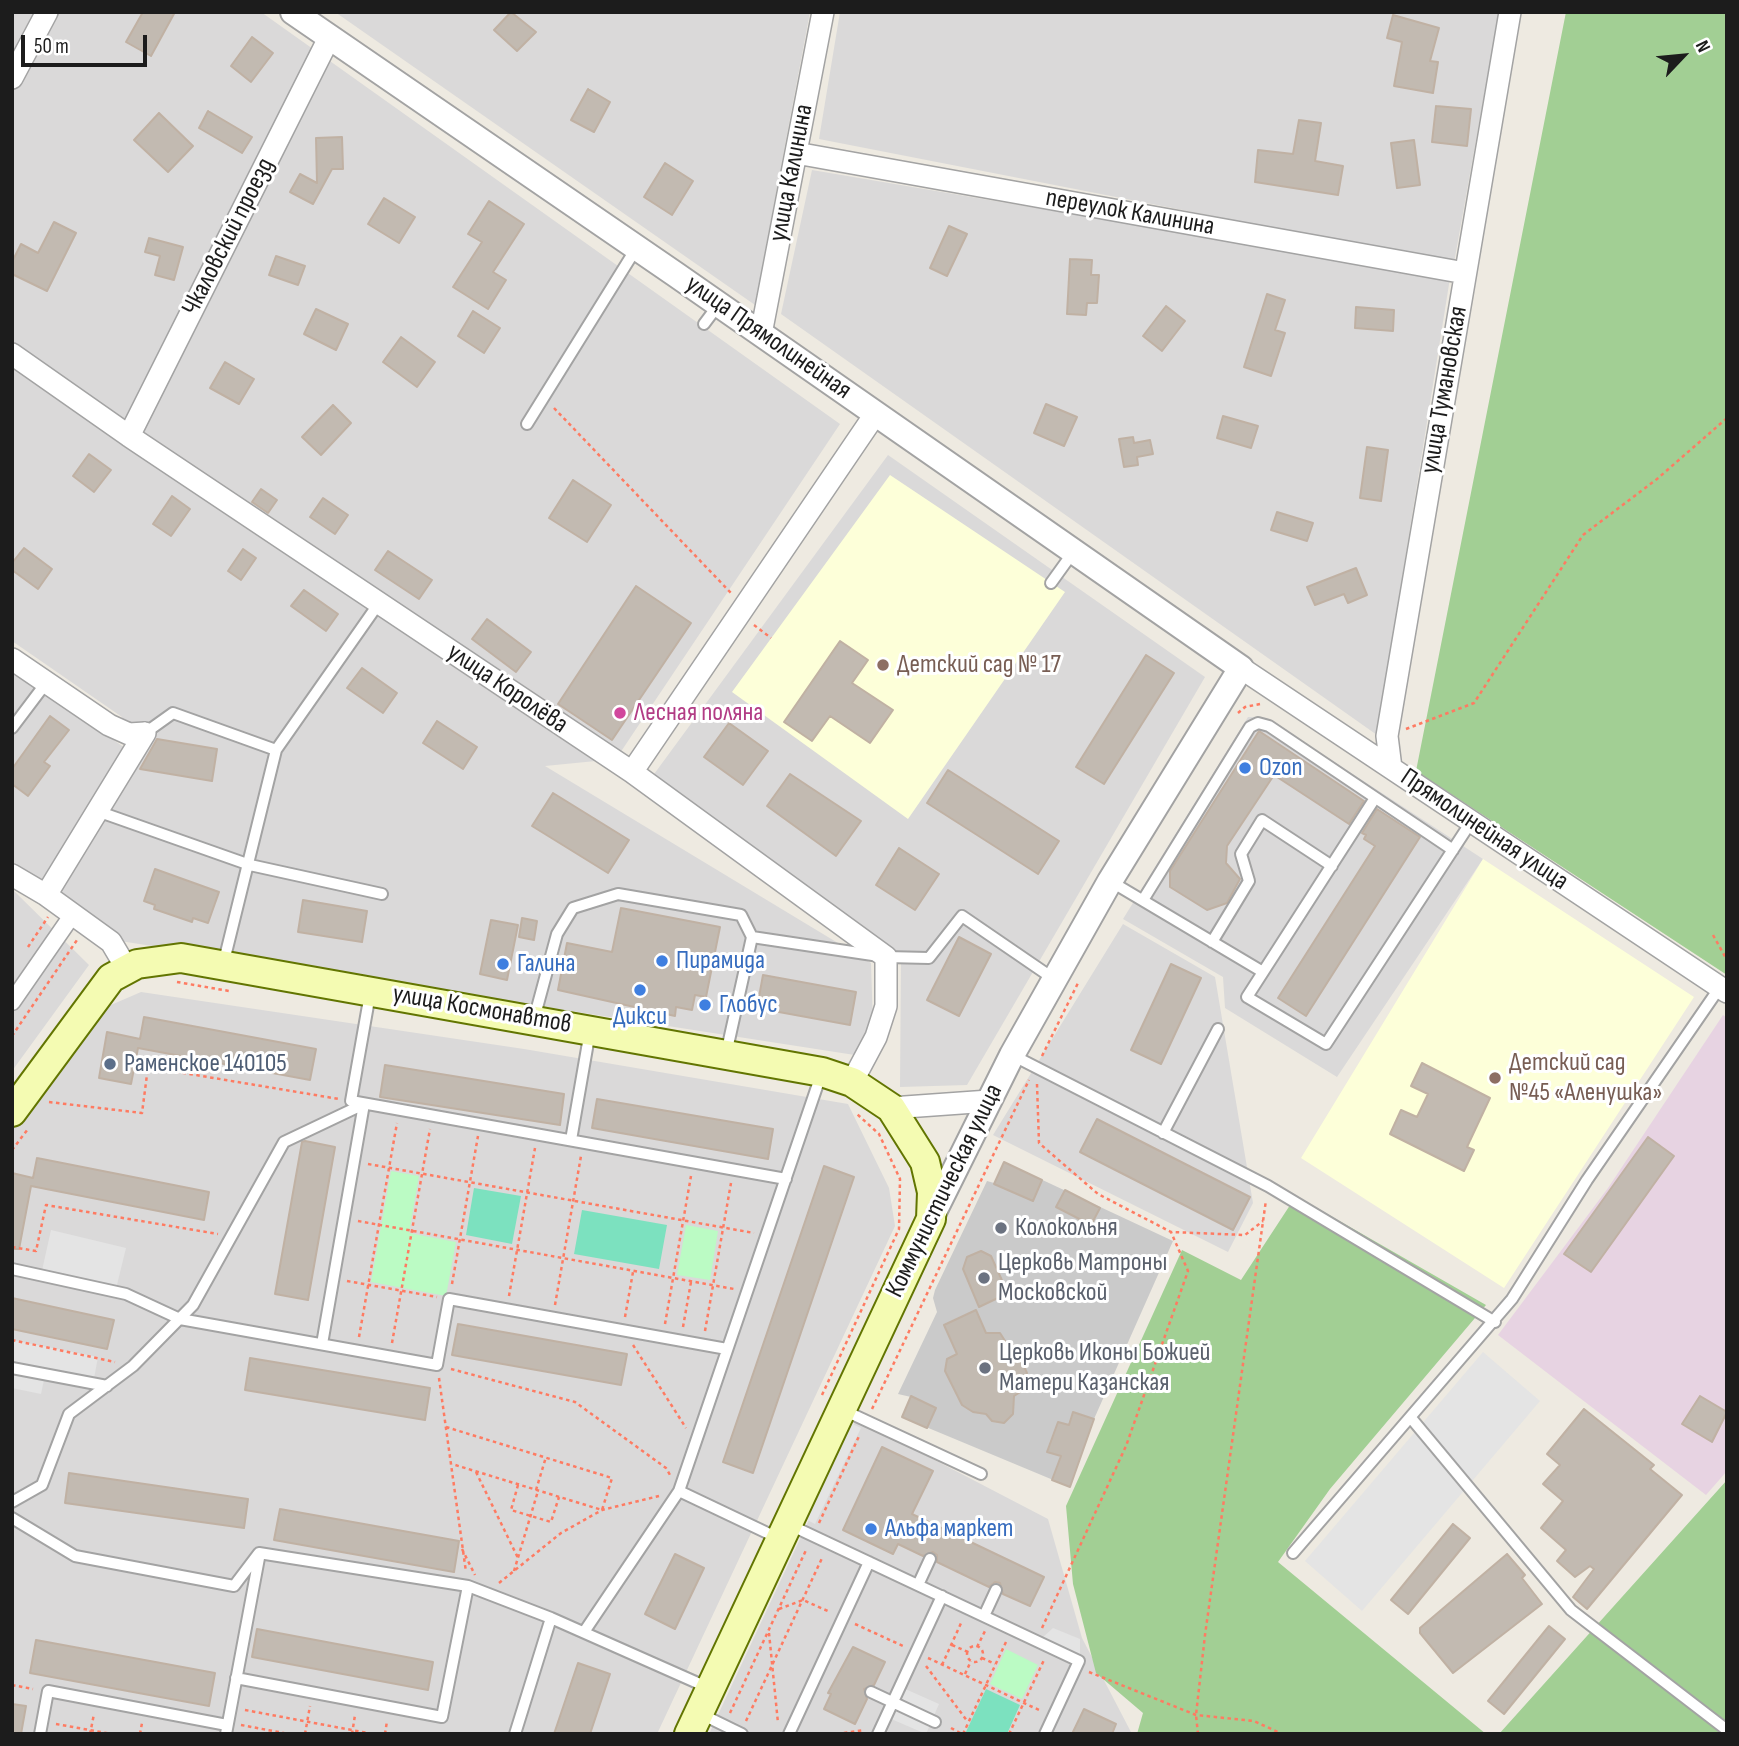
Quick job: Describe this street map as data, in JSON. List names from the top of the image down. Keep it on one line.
{"streets":{"main road":["улица Космонавтов","Коммунистическая улица"],"street":["улица Калинина","переулок Калинина","Чкаловский проезд","улица Прямолинейная","улица Тумановская","улица Королёва","Прямолинейная улица"]},"crossings":[["улица Калинина","переулок Калинина"],["улица Калинина","улица Прямолинейная"],["переулок Калинина","улица Тумановская"],["Чкаловский проезд","улица Прямолинейная"],["Чкаловский проезд","улица Королёва"],["улица Прямолинейная","Прямолинейная улица"],["улица Прямолинейная","Коммунистическая улица"],["улица Тумановская","Прямолинейная улица"],["Прямолинейная улица","Коммунистическая улица"],["улица Космонавтов","Коммунистическая улица"]],"places":["Детский сад № 17","Лесная поляна","Ozon","Пирамида","Галина","Дикси","Глобус","Раменское 140105","Детский сад №45 «Аленушка»","Колокольня","Церковь Матроны Московской","Церковь Иконы Божией Матери Казанская","Альфа маркет"],"scale_bar":"50 m","north":"top right"}
